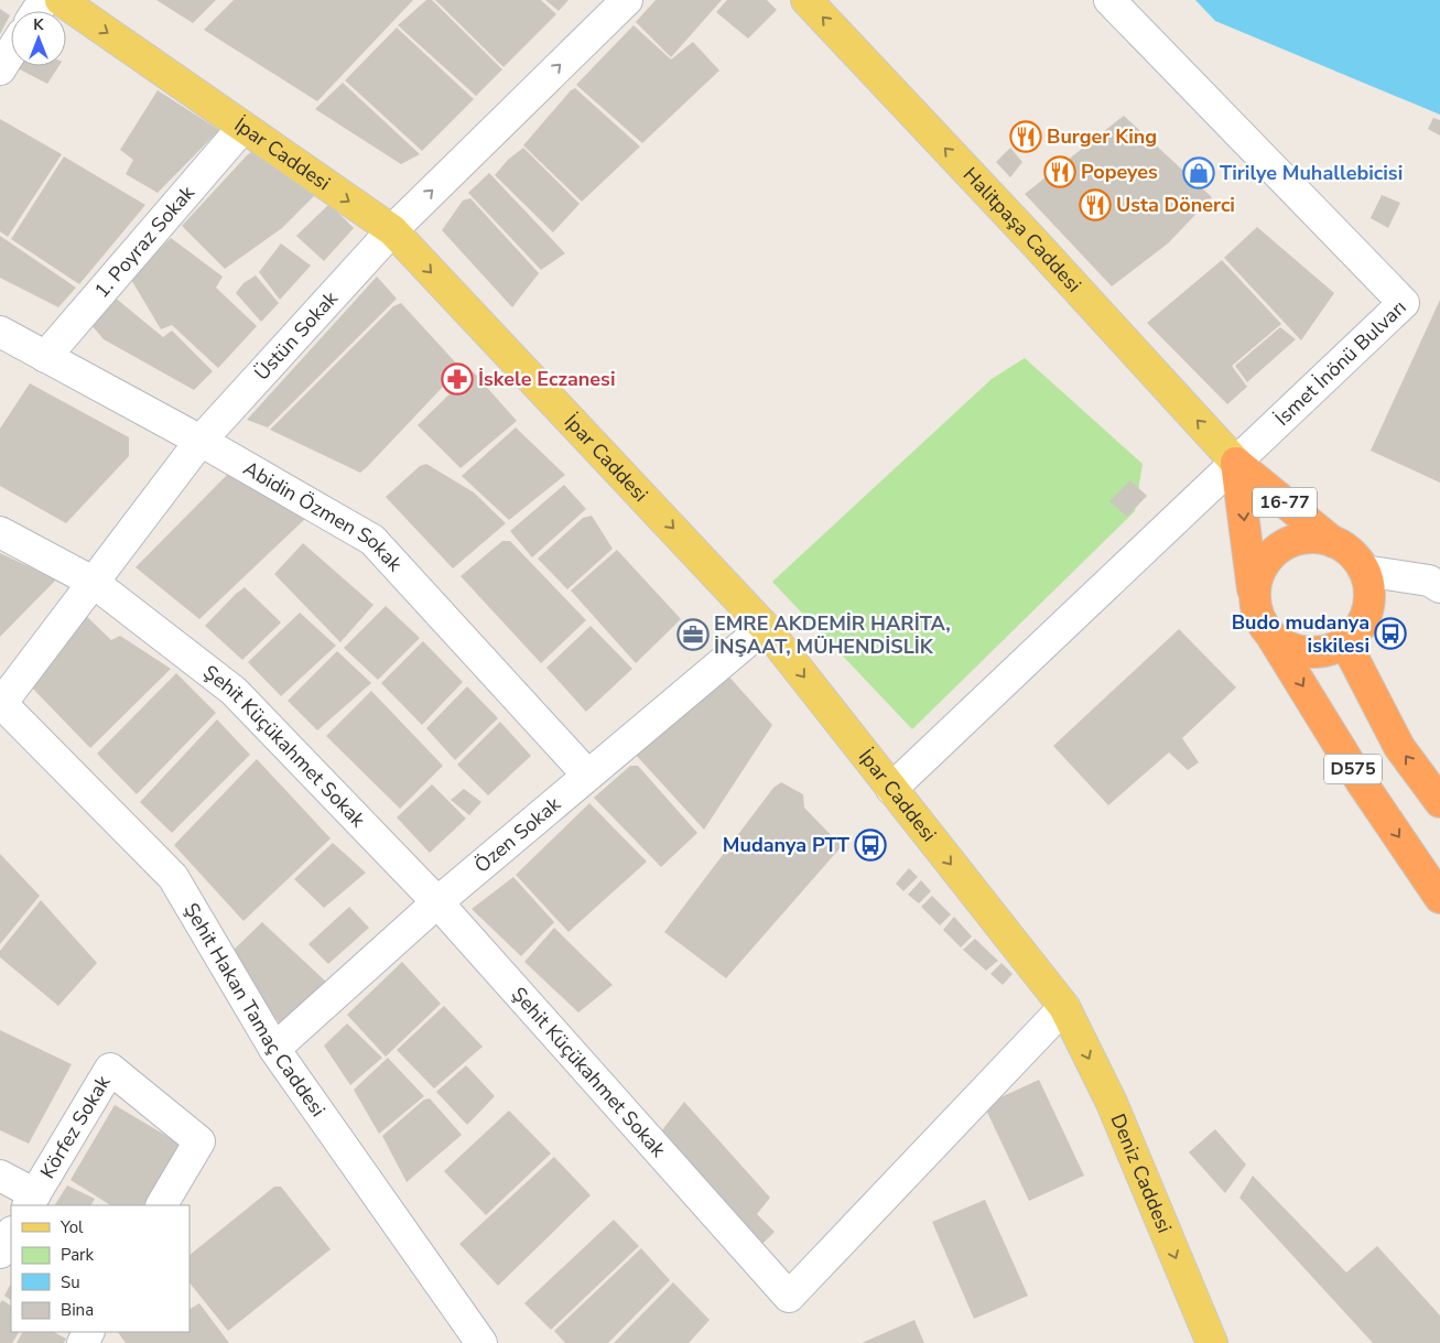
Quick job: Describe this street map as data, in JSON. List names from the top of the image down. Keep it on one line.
{"streets":{"highway":["16-77","D575"],"main road":["İpar Caddesi","Halitpaşa Caddesi","Deniz Caddesi"],"street":["1. Poyraz Sokak","Üstün Sokak","İsmet İnönü Bulvarı","Abidin Özmen Sokak","Şehit Küçükahmet Sokak","Özen Sokak","Şehit Hakan Tamaç Caddesi","Körfez Sokak"]},"crossings":[["İpar Caddesi","1. Poyraz Sokak"],["İpar Caddesi","Üstün Sokak"],["İpar Caddesi","Şehit Küçükahmet Sokak"],["İpar Caddesi","Özen Sokak"],["İpar Caddesi","Deniz Caddesi"],["Halitpaşa Caddesi","İsmet İnönü Bulvarı"],["Halitpaşa Caddesi","16-77"],["1. Poyraz Sokak","Abidin Özmen Sokak"],["Üstün Sokak","Abidin Özmen Sokak"],["Üstün Sokak","Şehit Küçükahmet Sokak"],["Üstün Sokak","Şehit Hakan Tamaç Caddesi"],["İsmet İnönü Bulvarı","16-77"],["16-77","D575"],["Abidin Özmen Sokak","Özen Sokak"],["Şehit Küçükahmet Sokak","Özen Sokak"],["Şehit Küçükahmet Sokak","Deniz Caddesi"],["Özen Sokak","Şehit Hakan Tamaç Caddesi"]],"one_way":["İpar Caddesi","Halitpaşa Caddesi","Deniz Caddesi"],"places":{"restaurant":["Burger King","Popeyes","Usta Dönerci"],"shop":["Tirilye Muhallebicisi"],"pharmacy":["İskele Eczanesi"],"bus stop":["Budo mudanya iskilesi","Mudanya PTT"],"office":["EMRE AKDEMİR HARİTA, İNŞAAT, MÜHENDİSLİK"]},"legend":["Yol","Park","Su","Bina"],"north":"top"}
